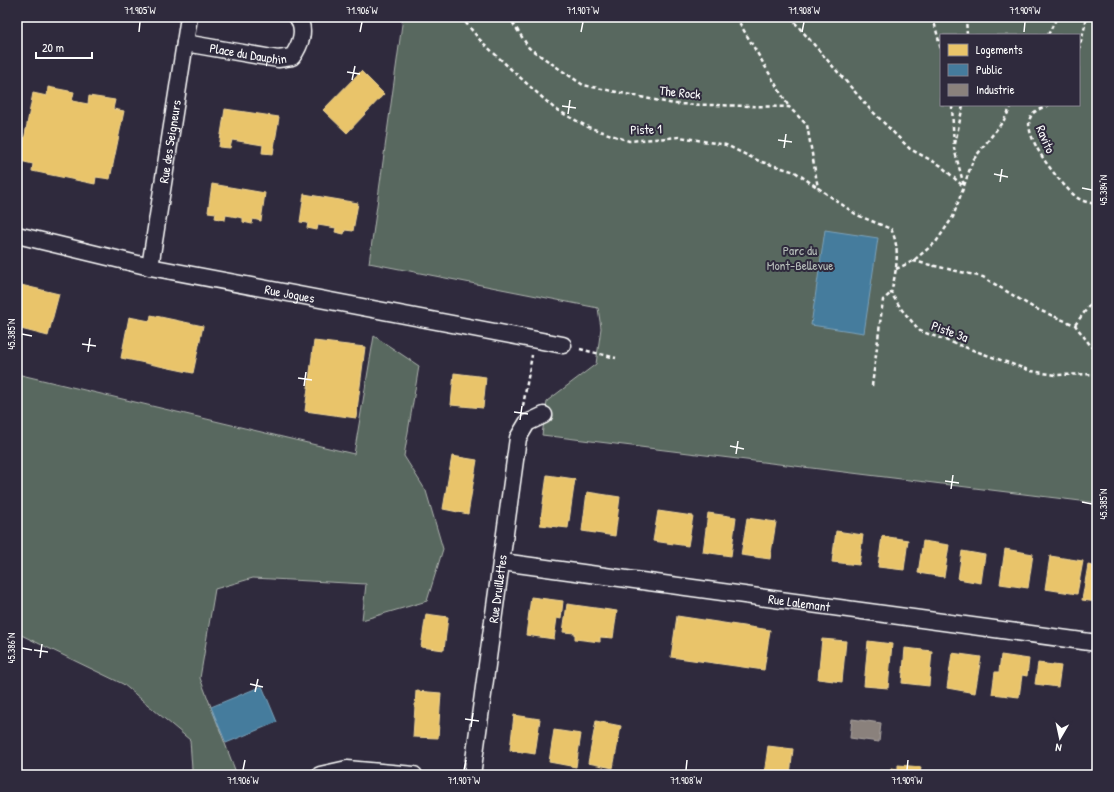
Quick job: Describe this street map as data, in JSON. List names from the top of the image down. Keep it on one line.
{"streets":{"street":["Place du Dauphin","Rue des Seigneurs","Rue Jogues","Rue Druillettes","Rue Lalemant"],"path":["The Rock","Piste 1","Ravito","Piste 3a"]},"crossings":[["Place du Dauphin","Rue des Seigneurs"],["Rue des Seigneurs","Rue Jogues"],["Rue Druillettes","Rue Lalemant"]],"parks":["Parc du Mont-Bellevue"],"legend":["Logements","Public","Industrie"],"scale_bar":"20 m","north":"bottom","coordinates":["71.905°W","71.906°W","71.907°W","71.908°W","71.909°W","45.384°N","45.385°N","45.386°N"]}
